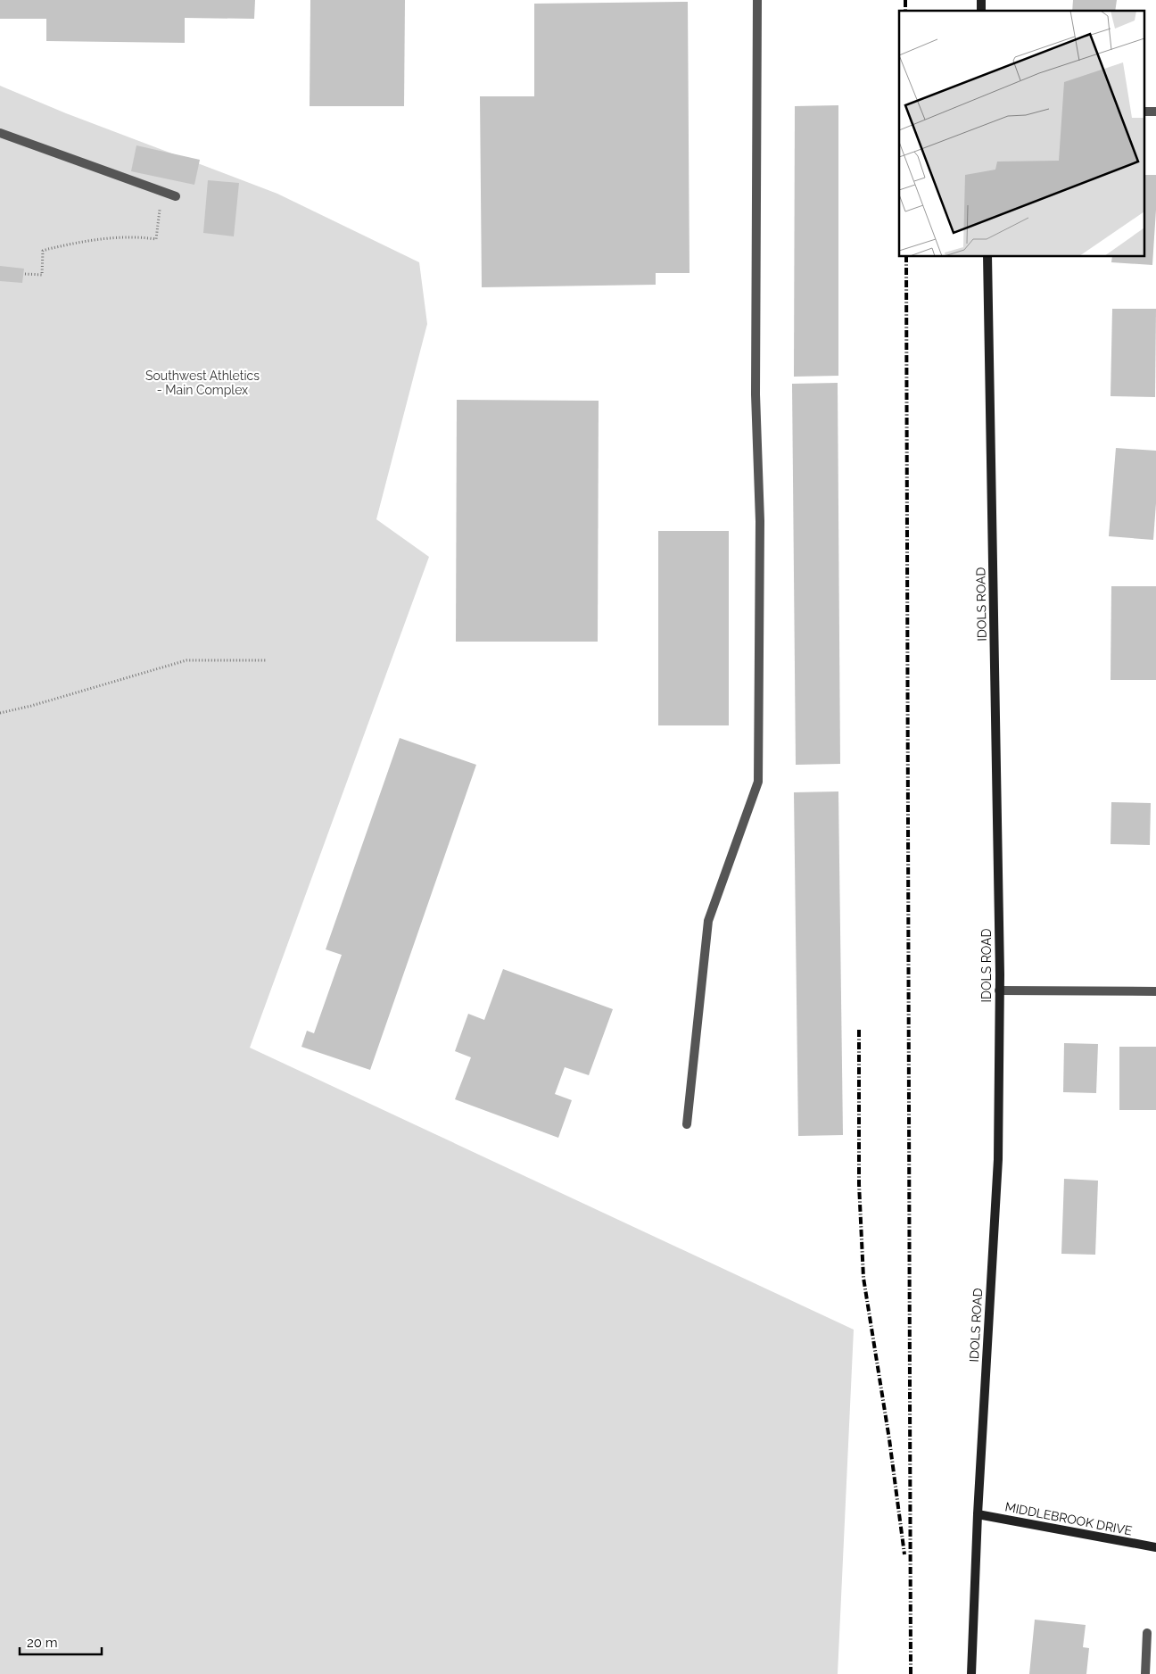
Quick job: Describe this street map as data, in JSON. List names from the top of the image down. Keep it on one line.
{"streets":{"street":["IDOLS ROAD","MIDDLEBROOK DRIVE"]},"crossings":[["IDOLS ROAD","MIDDLEBROOK DRIVE"]],"parks":["Southwest Athletics - Main Complex"],"scale_bar":"20 m"}
